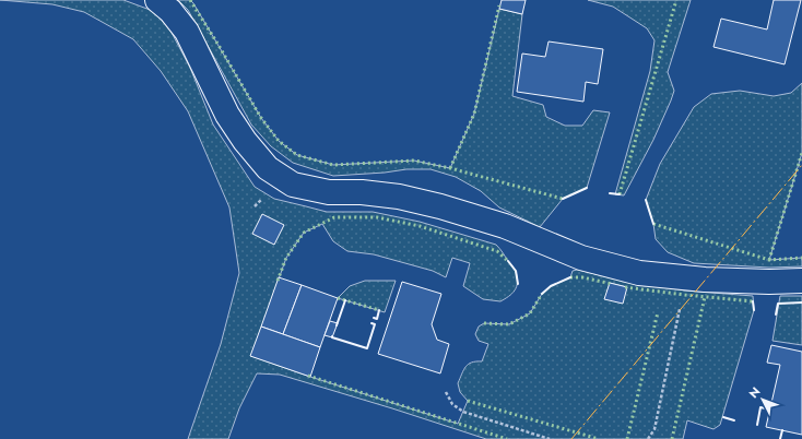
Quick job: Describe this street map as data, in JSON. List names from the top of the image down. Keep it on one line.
{"north":"top left"}
